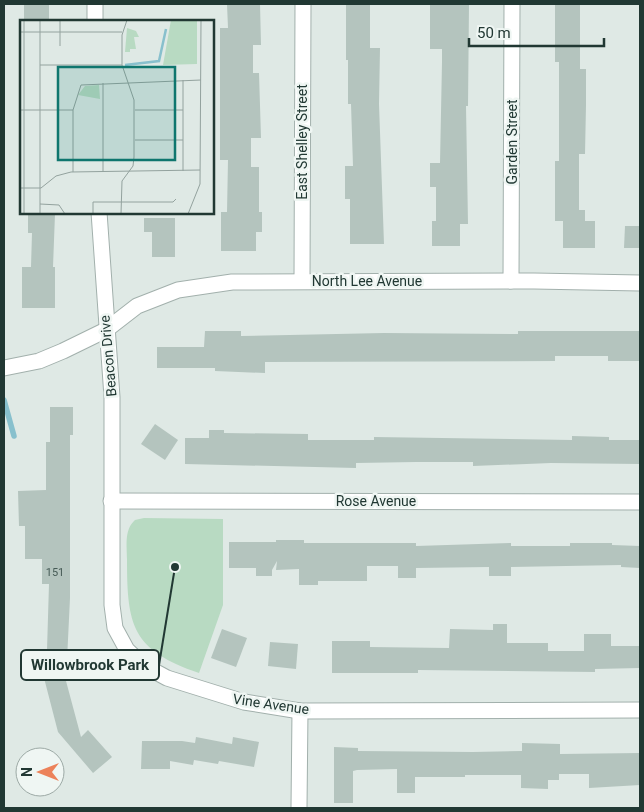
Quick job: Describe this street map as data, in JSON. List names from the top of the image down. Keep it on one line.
{"streets":{"street":["East Shelley Street","Garden Street","North Lee Avenue","Beacon Drive","Rose Avenue","Vine Avenue"]},"crossings":[["East Shelley Street","North Lee Avenue"],["Garden Street","North Lee Avenue"],["North Lee Avenue","Beacon Drive"],["Beacon Drive","Rose Avenue"],["Beacon Drive","Vine Avenue"],["Rose Avenue","Vine Avenue"]],"places":["Willowbrook Park"],"house_numbers":["151"],"scale_bar":"50 m","north":"left"}
